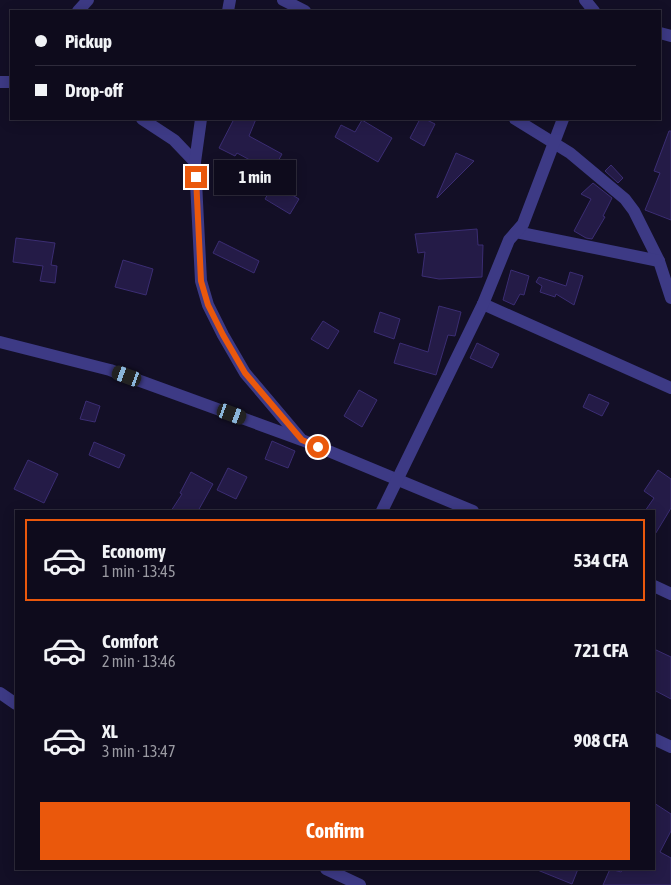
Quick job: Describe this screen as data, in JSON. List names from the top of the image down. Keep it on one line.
{"page":{"banner":["Pickup","Drop-off"],"bubble":"1 min","list":[{"name":"Economy","note":"1 min · 13:45","value":"534 CFA"},{"name":"Comfort","note":"2 min · 13:46","value":"721 CFA"},{"name":"XL","note":"3 min · 13:47","value":"908 CFA"}],"buttons":"Confirm"}}
